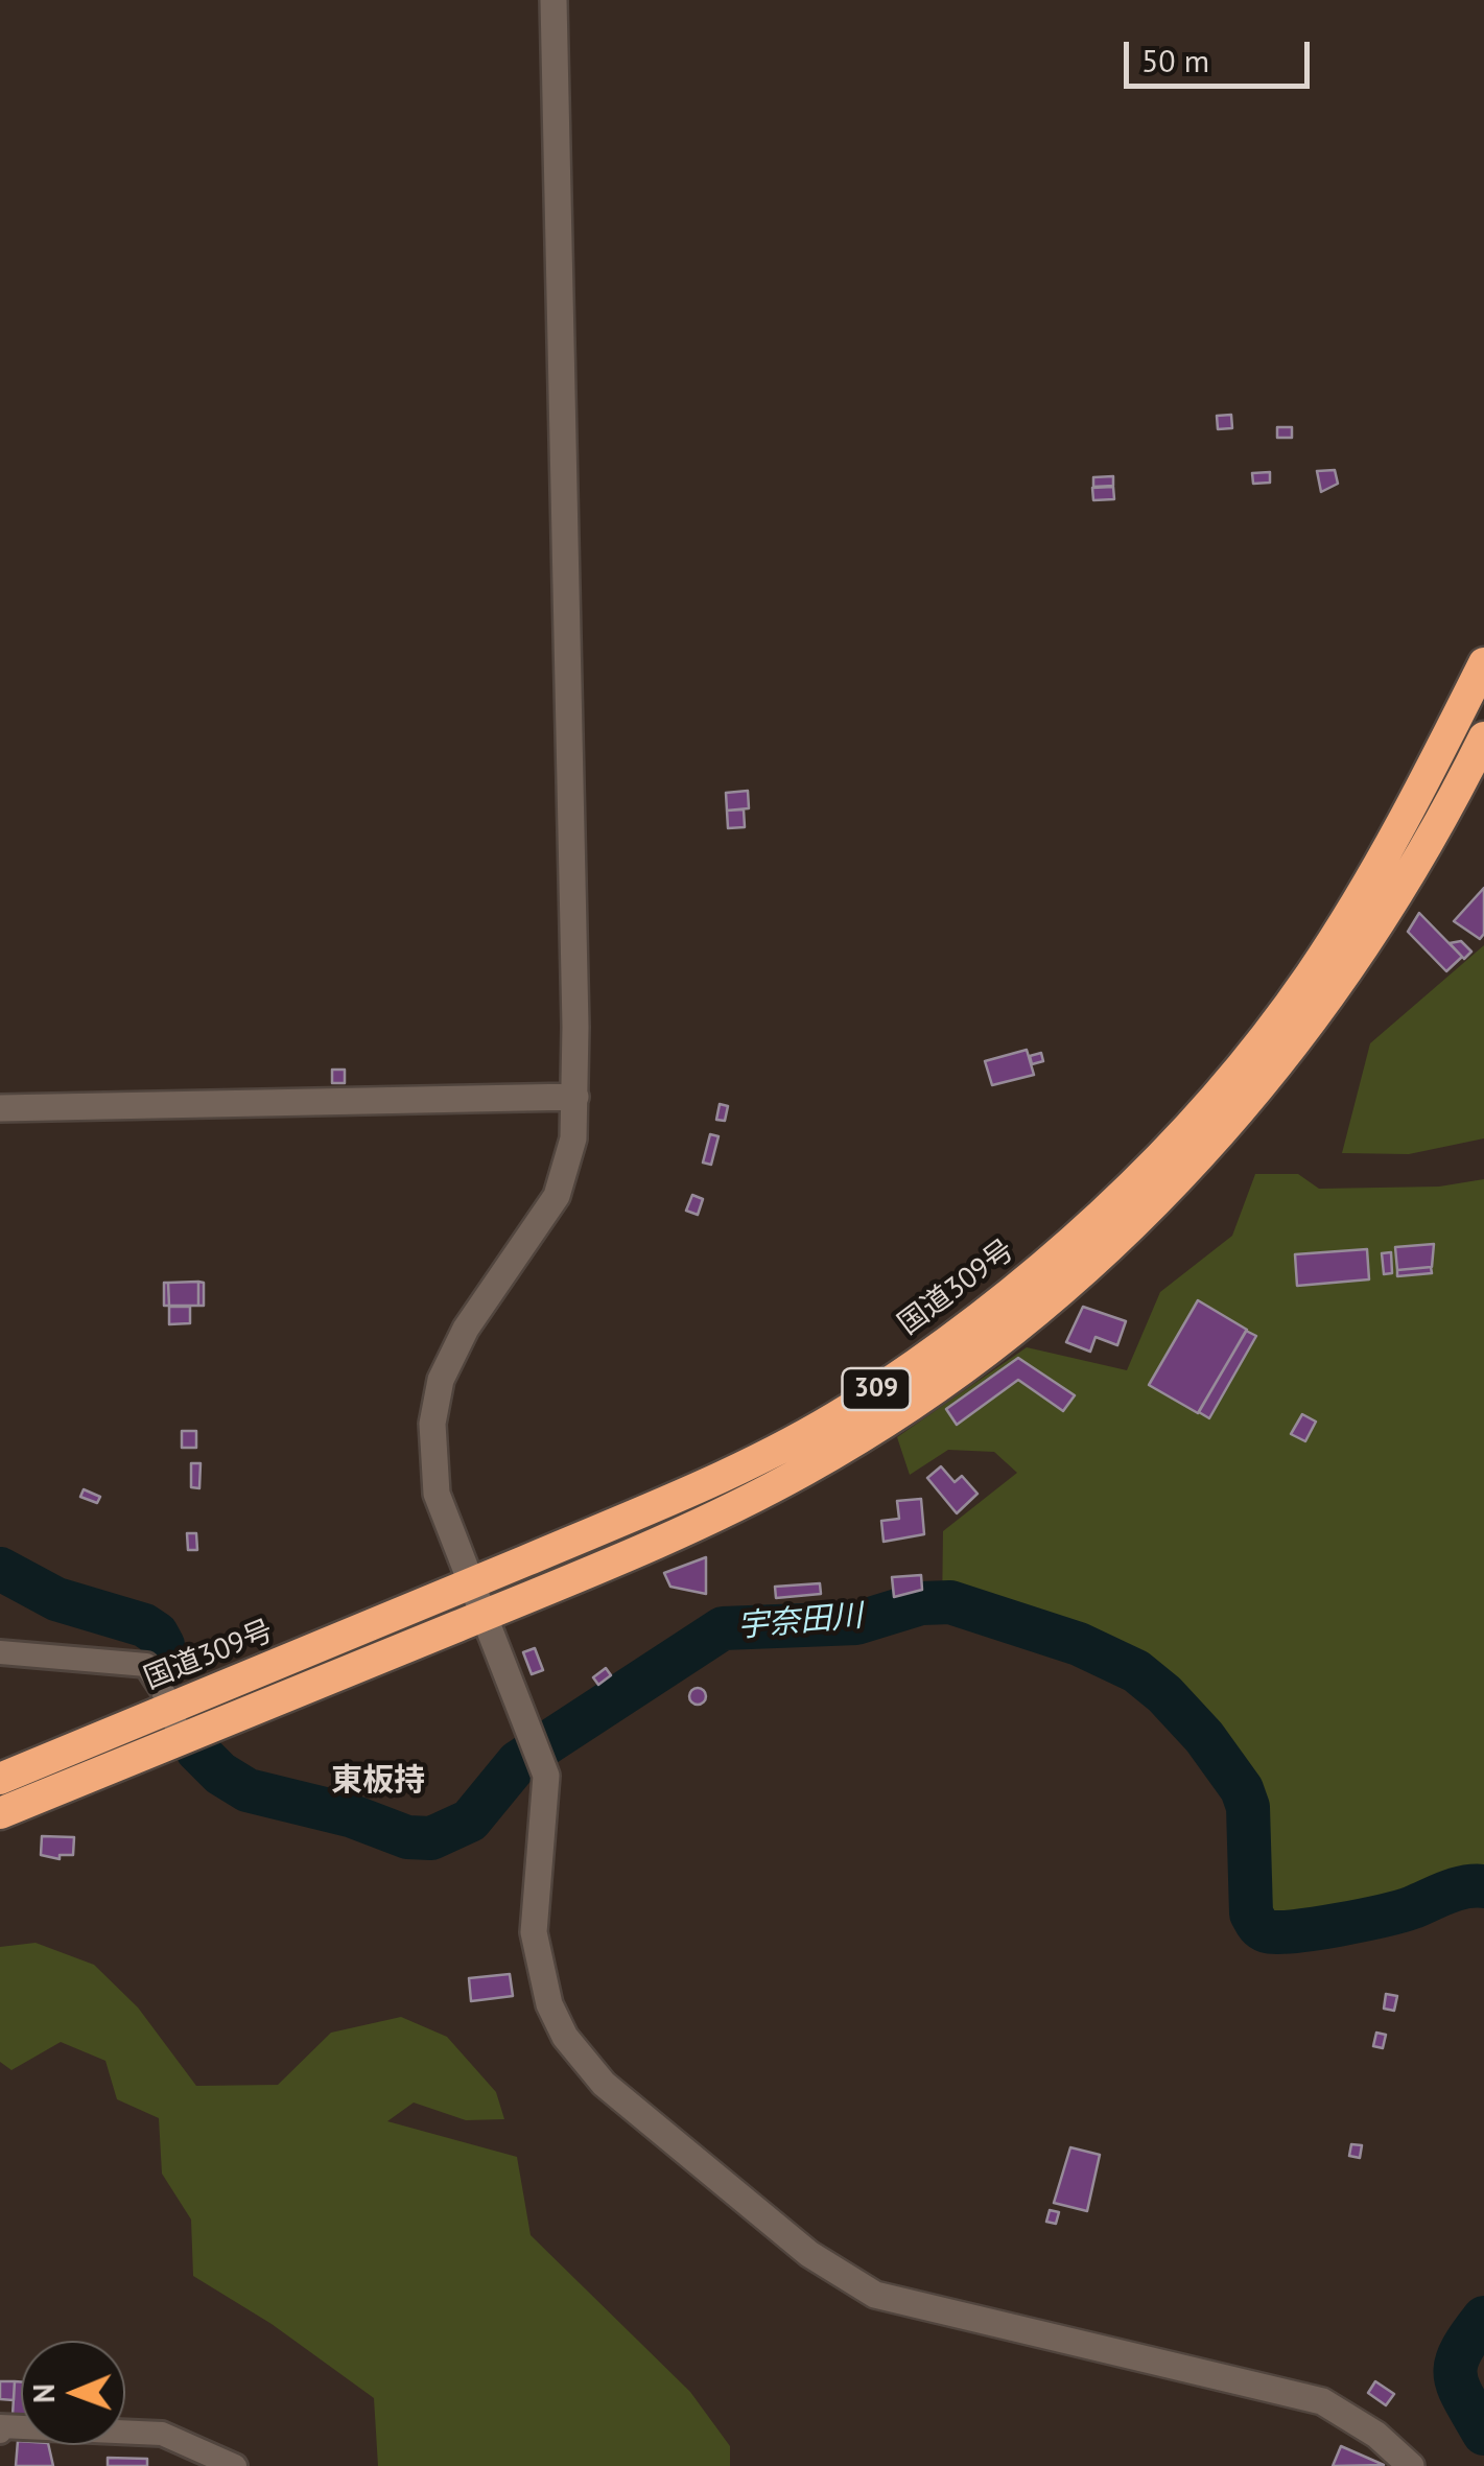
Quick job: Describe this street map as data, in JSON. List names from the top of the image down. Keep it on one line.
{"streets":{"highway":["国道309号","309"]},"districts":["東板持"],"water":["宇奈田川"],"scale_bar":"50 m","north":"left"}
